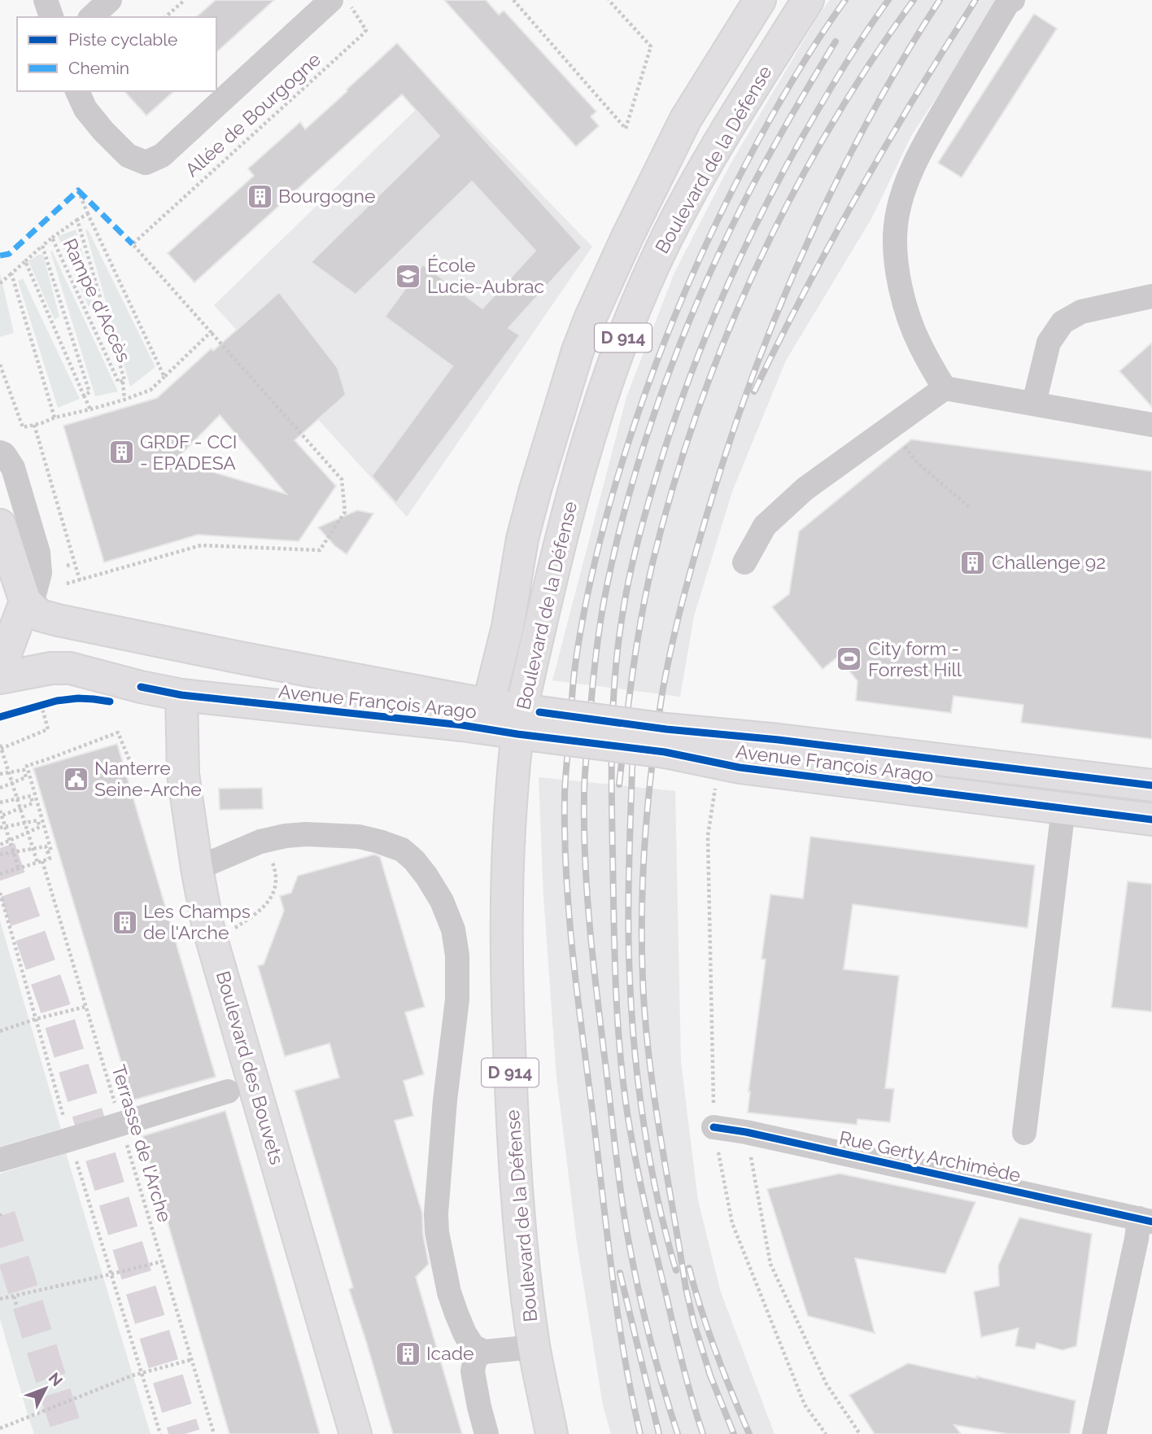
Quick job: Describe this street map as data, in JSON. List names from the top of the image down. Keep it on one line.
{"streets":{"main road":["Boulevard de la Défense","D 914","Avenue François Arago","Boulevard des Bouvets"],"street":["Rue Gerty Archimède"],"path":["Allée de Bourgogne","Rampe d'Accès","Terrasse de l'Arche"]},"crossings":[["Boulevard de la Défense","Avenue François Arago"],["Avenue François Arago","Boulevard des Bouvets"]],"places":{"building":["Bourgogne","GRDF - CCI - EPADESA","Challenge 92","Les Champs de l'Arche","Icade"],"school or university":["École Lucie-Aubrac"],"sports":["City form - Forrest Hill"],"public building":["Nanterre Seine-Arche"]},"legend":["Piste cyclable","Chemin"],"north":"top right"}
